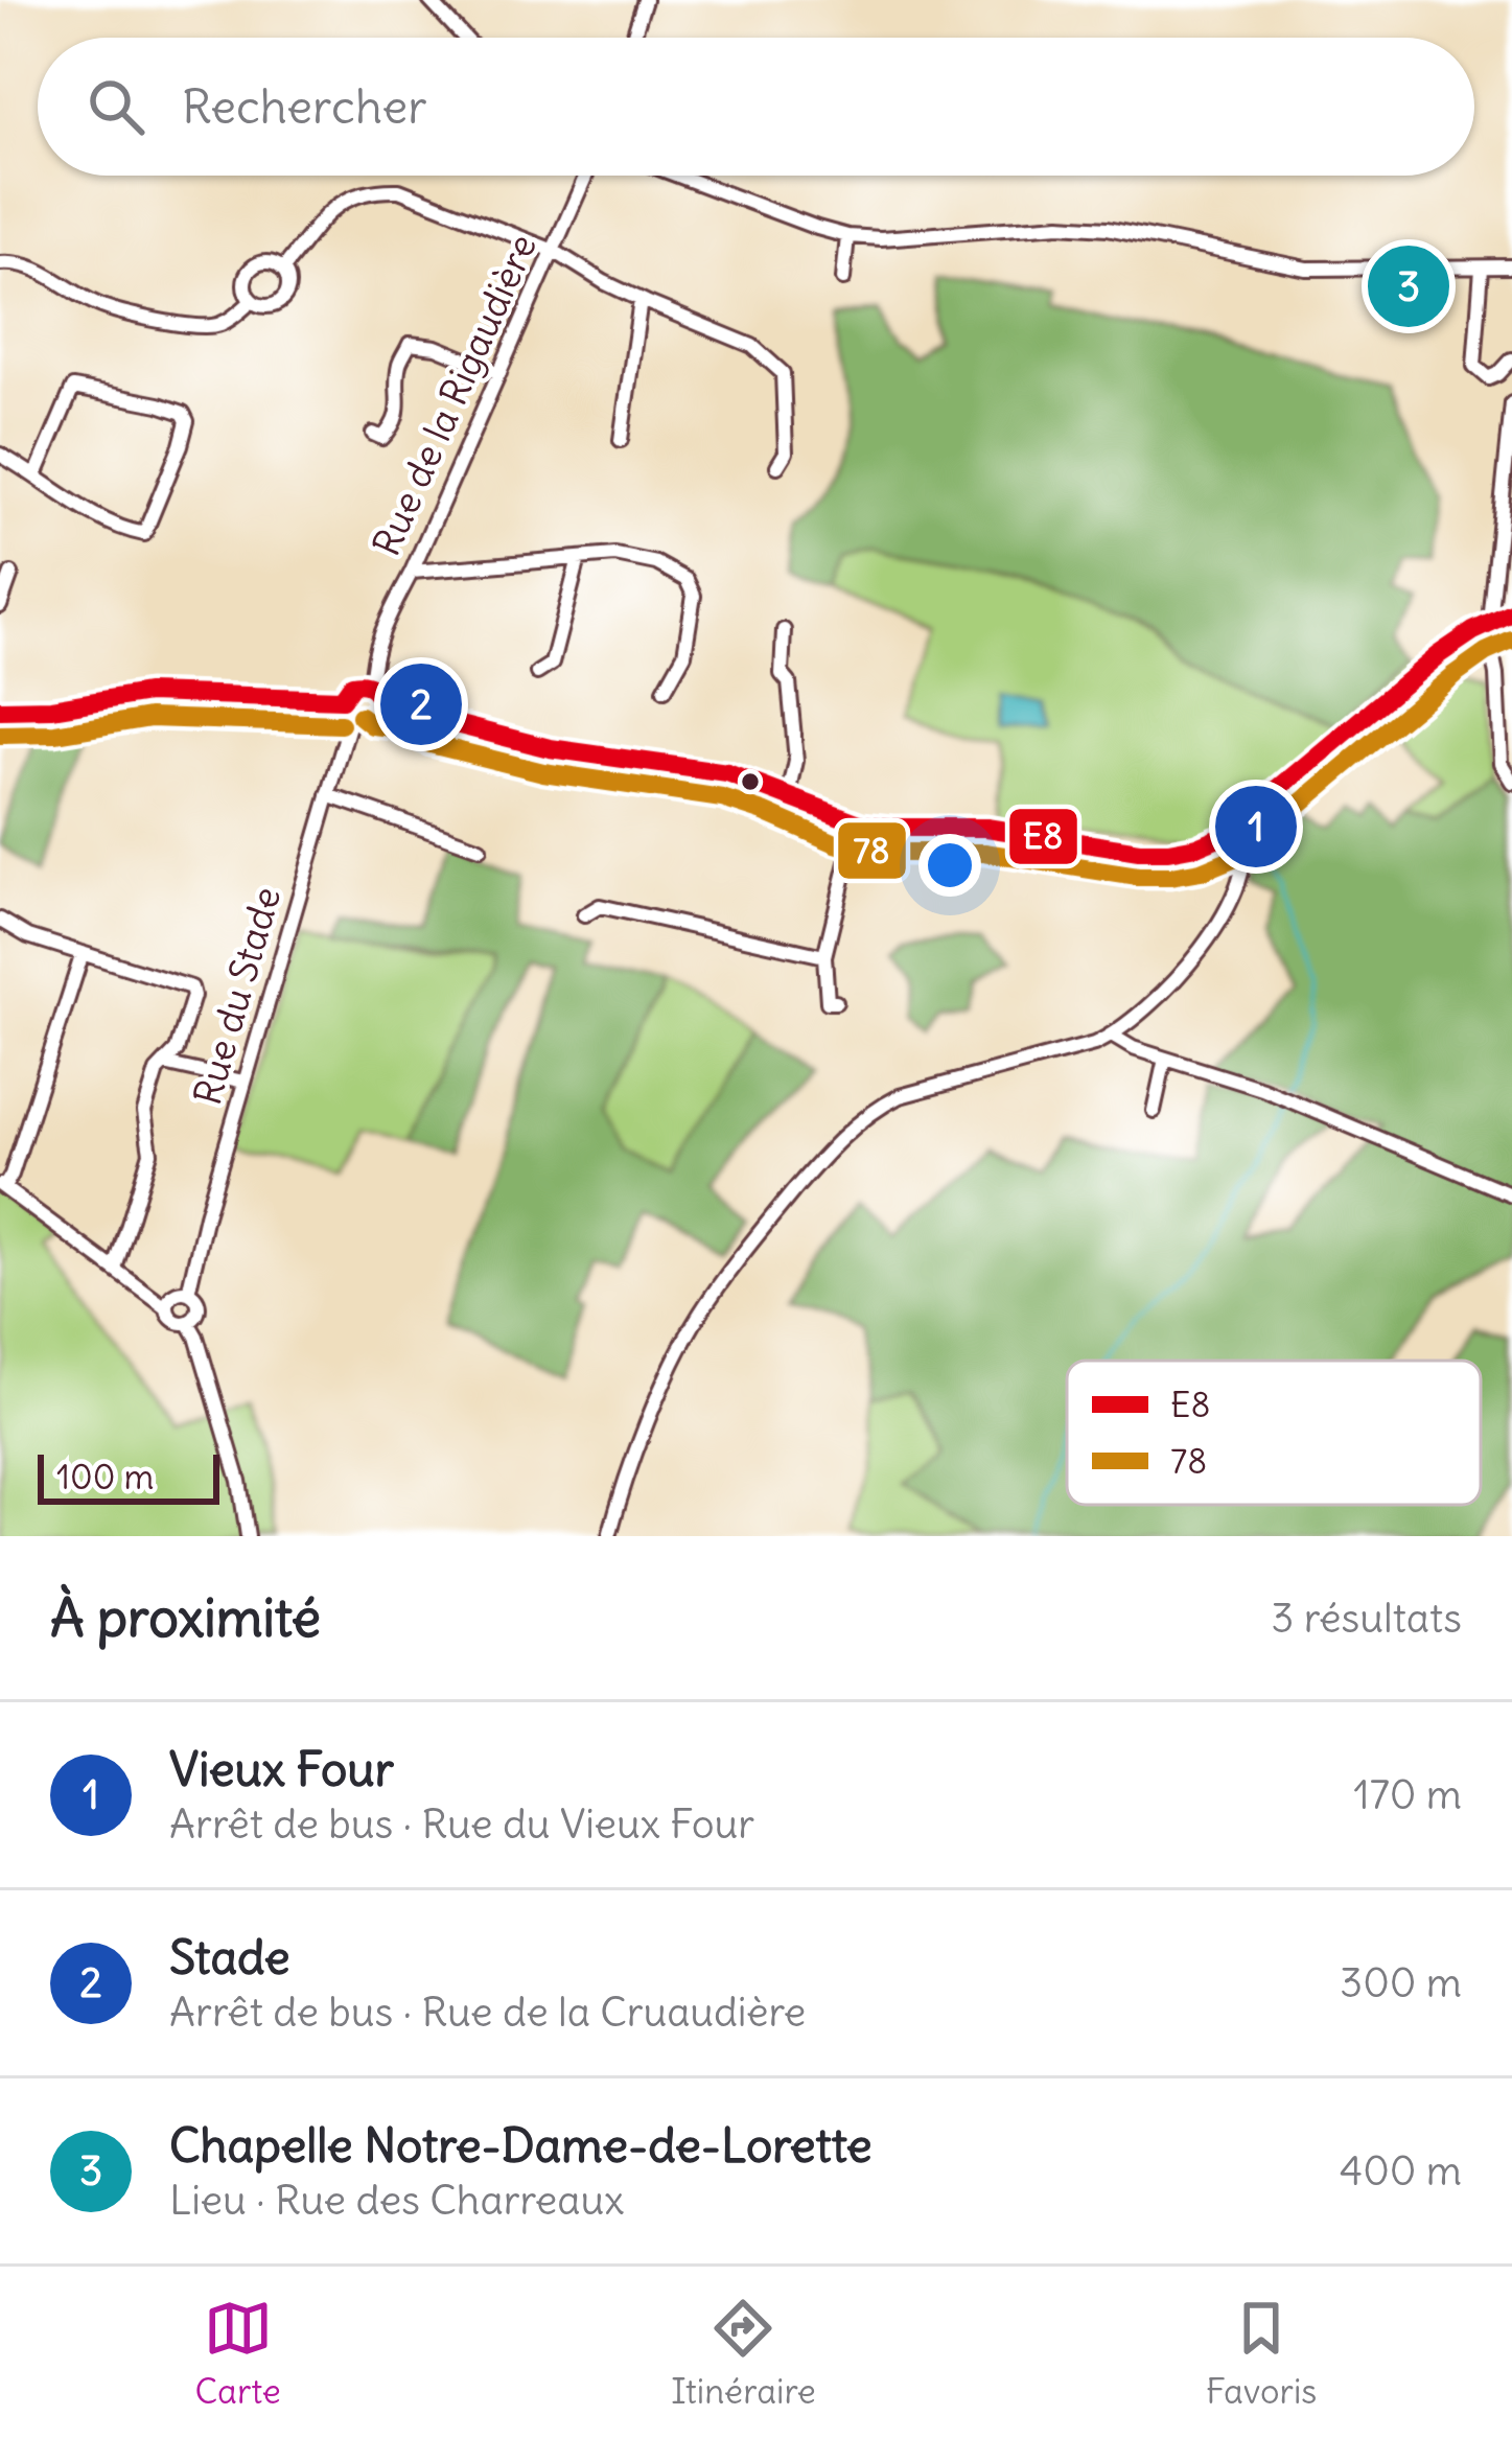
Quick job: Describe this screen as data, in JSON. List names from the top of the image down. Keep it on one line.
{"streets":{"street":["Rue de la Rigaudière","Rue du Stade"]},"crossings":[["Rue de la Rigaudière","Rue du Stade"]],"lines":["transit line E8","transit line 78"],"legend":["E8","78"],"scale_bar":"100 m","page":{"search":"Rechercher","pins":["3","2","1"],"scale":"100 m","heading":["À proximité","3 résultats"],"list":[{"mark":"1","name":"Vieux Four","note":"Arrêt de bus · Rue du Vieux Four","value":"170 m"},{"mark":"2","name":"Stade","note":"Arrêt de bus · Rue de la Cruaudière","value":"300 m"},{"mark":"3","name":"Chapelle Notre-Dame-de-Lorette","note":"Lieu · Rue des Charreaux","value":"400 m"}],"nav":["Carte","Itinéraire","Favoris"]}}
